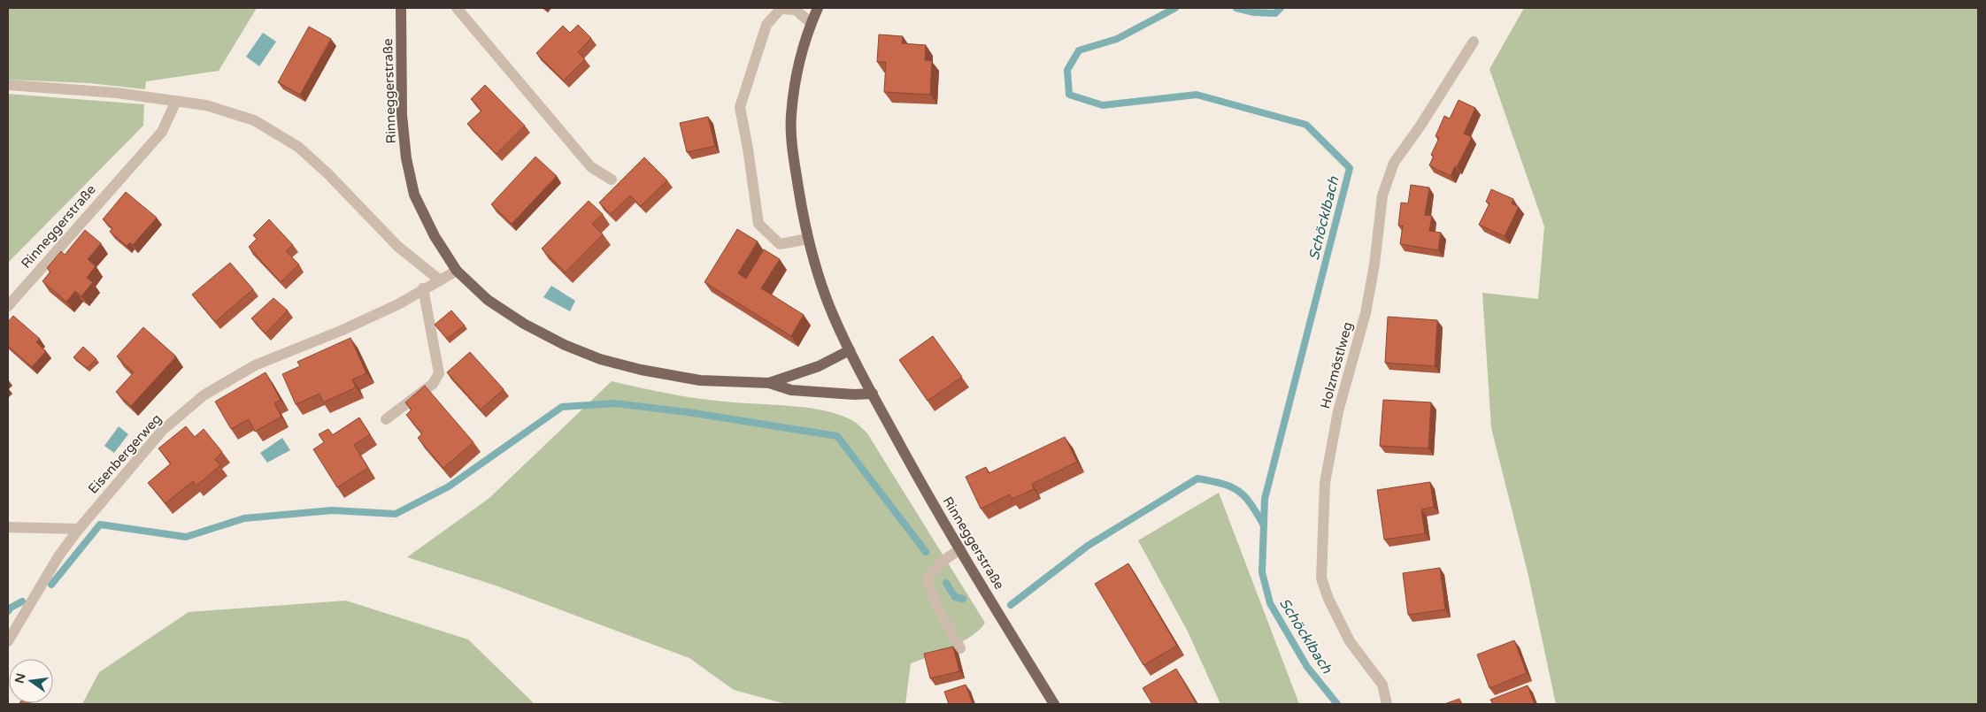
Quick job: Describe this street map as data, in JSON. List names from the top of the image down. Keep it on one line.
{"streets":{"main road":["Rinneggerstraße"],"street":["Holzmöstlweg","Eisenbergerweg"]},"crossings":[["Rinneggerstraße","Eisenbergerweg"]],"water":["Schöcklbach"],"north":"left"}
